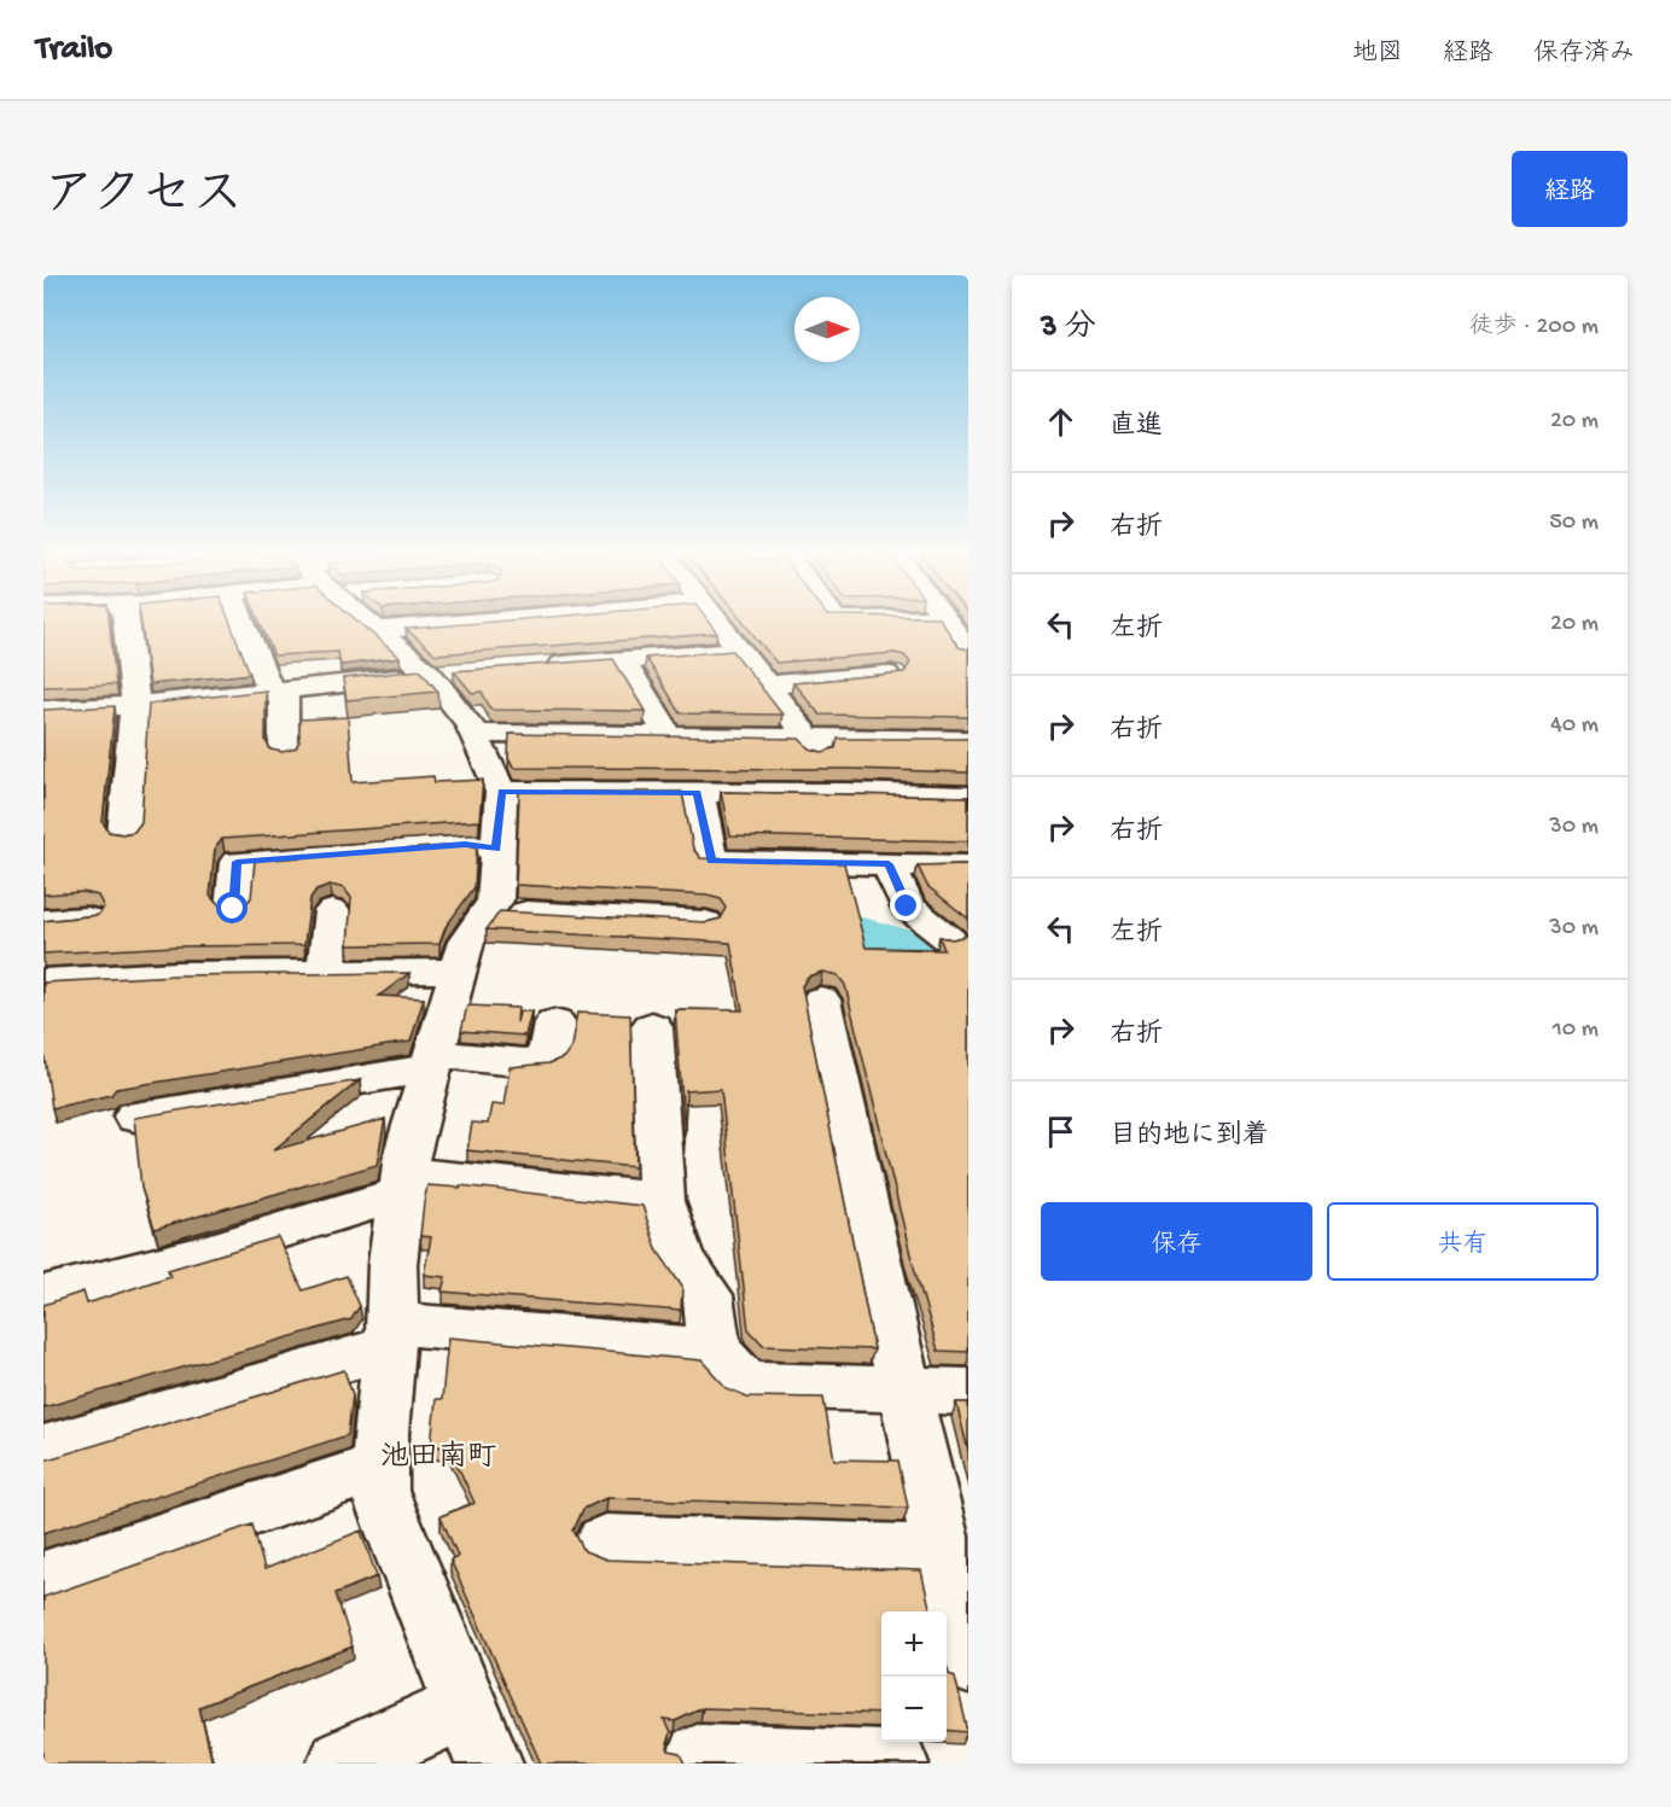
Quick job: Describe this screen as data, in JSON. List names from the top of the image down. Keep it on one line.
{"districts":["池田南町"],"north":"right","page":{"header":"Trailo","nav":["地図","経路","保存済み"],"title":"アクセス","buttons":["経路",["保存","共有"]],"heading":["3 分","徒歩 · 200 m"],"list":[["直進","20 m"],["右折","50 m"],["左折","20 m"],["右折","40 m"],["右折","30 m"],["左折","30 m"],["右折","10 m"],"目的地に到着"],"map_buttons":["+","−"]}}
